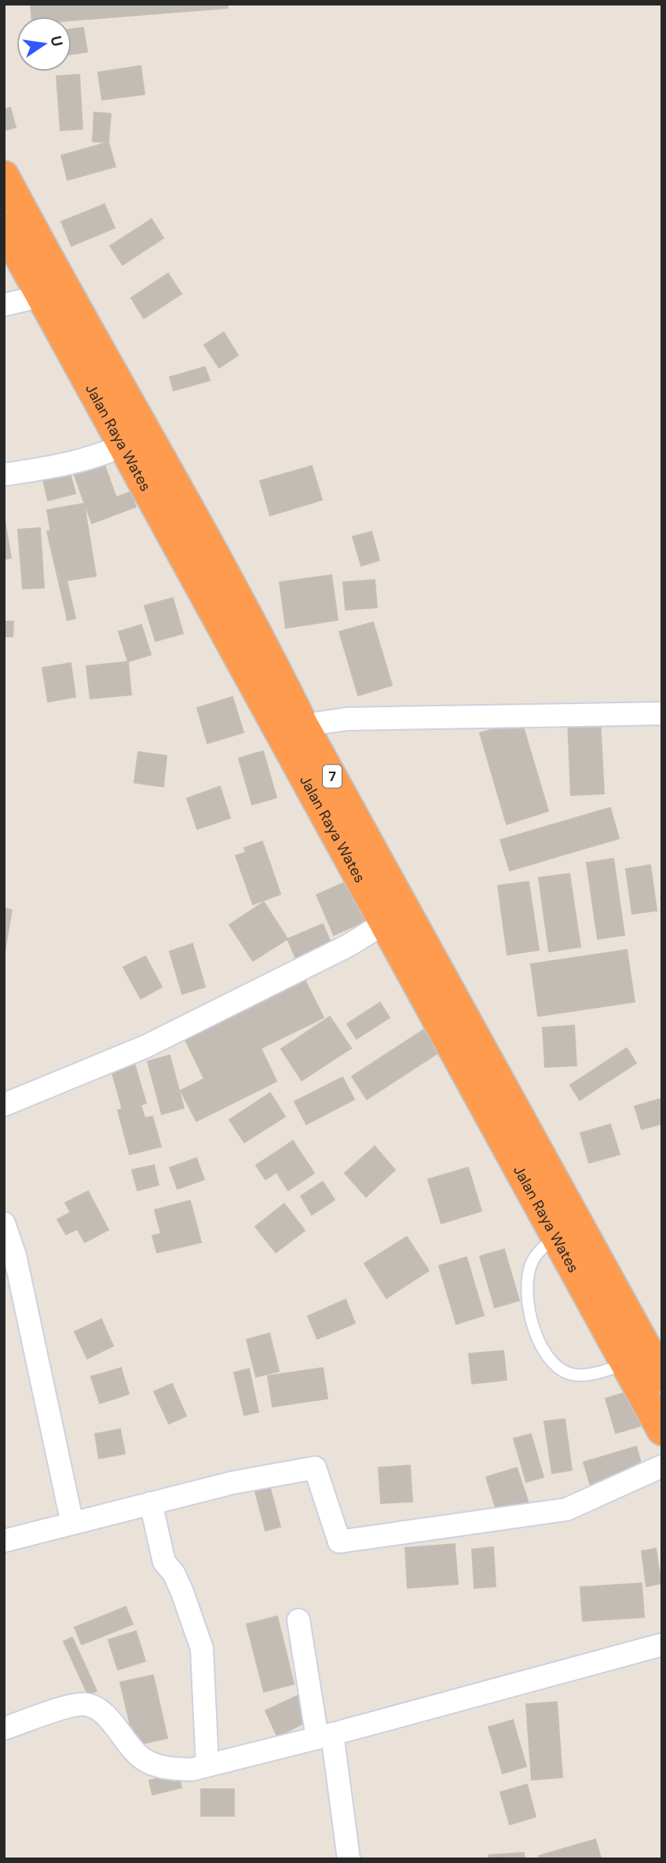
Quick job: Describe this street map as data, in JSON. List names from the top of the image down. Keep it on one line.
{"streets":{"highway":["Jalan Raya Wates","7"]},"north":"right"}
